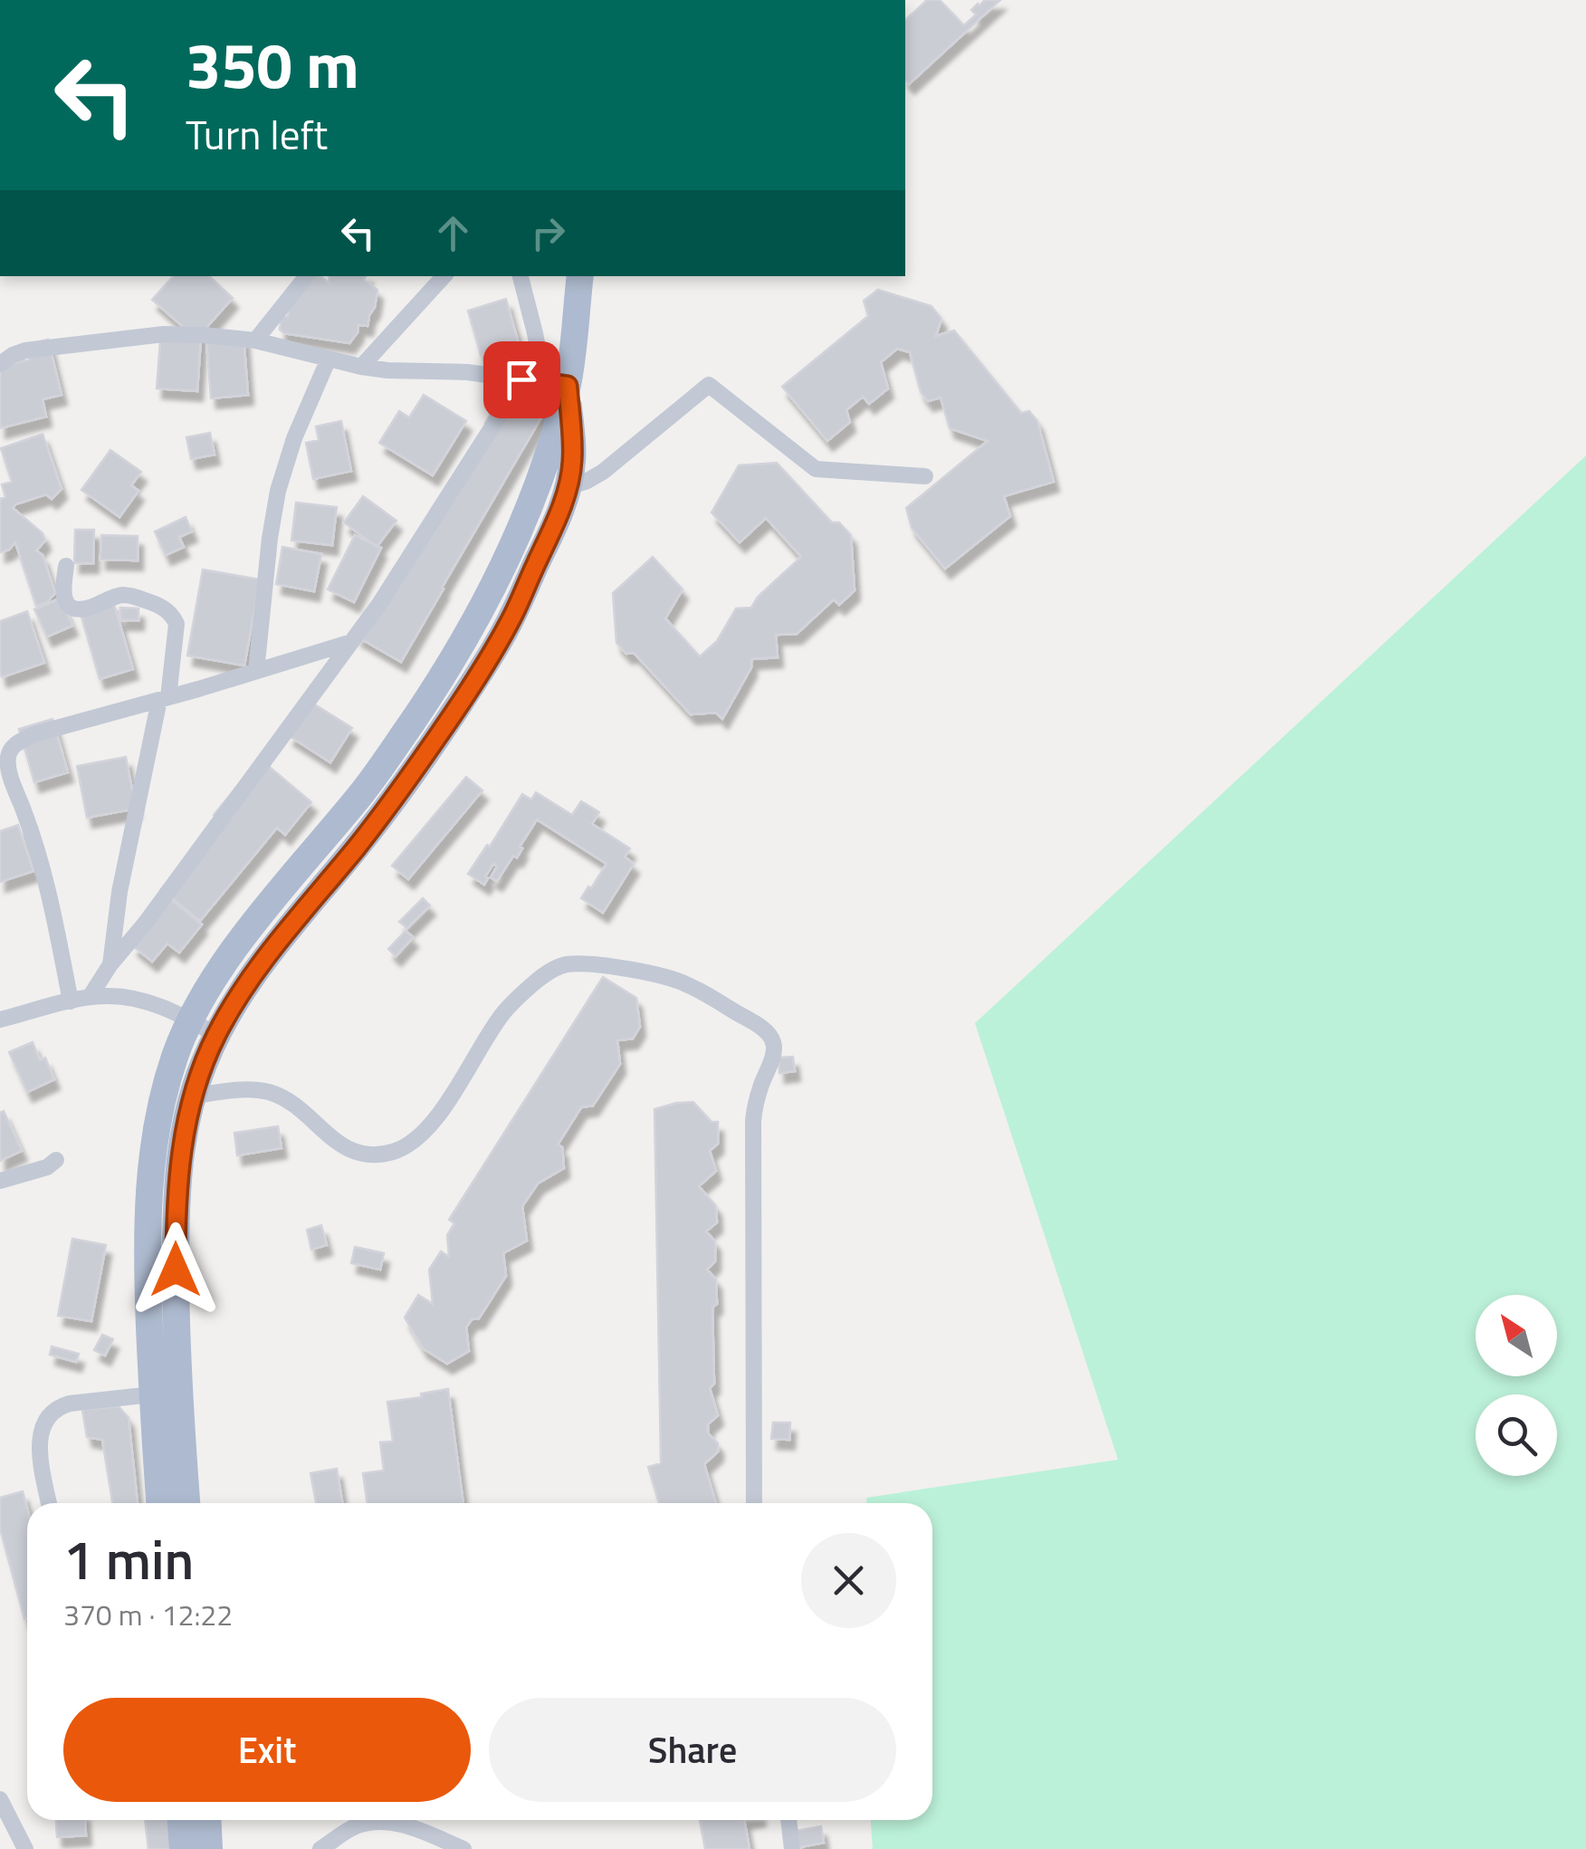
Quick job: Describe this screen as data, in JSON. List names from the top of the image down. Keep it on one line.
{"north":"top left","page":{"turn":["350 m","Turn left"],"heading":["1 min","370 m · 12:22"],"buttons":["Exit","Share"]}}
